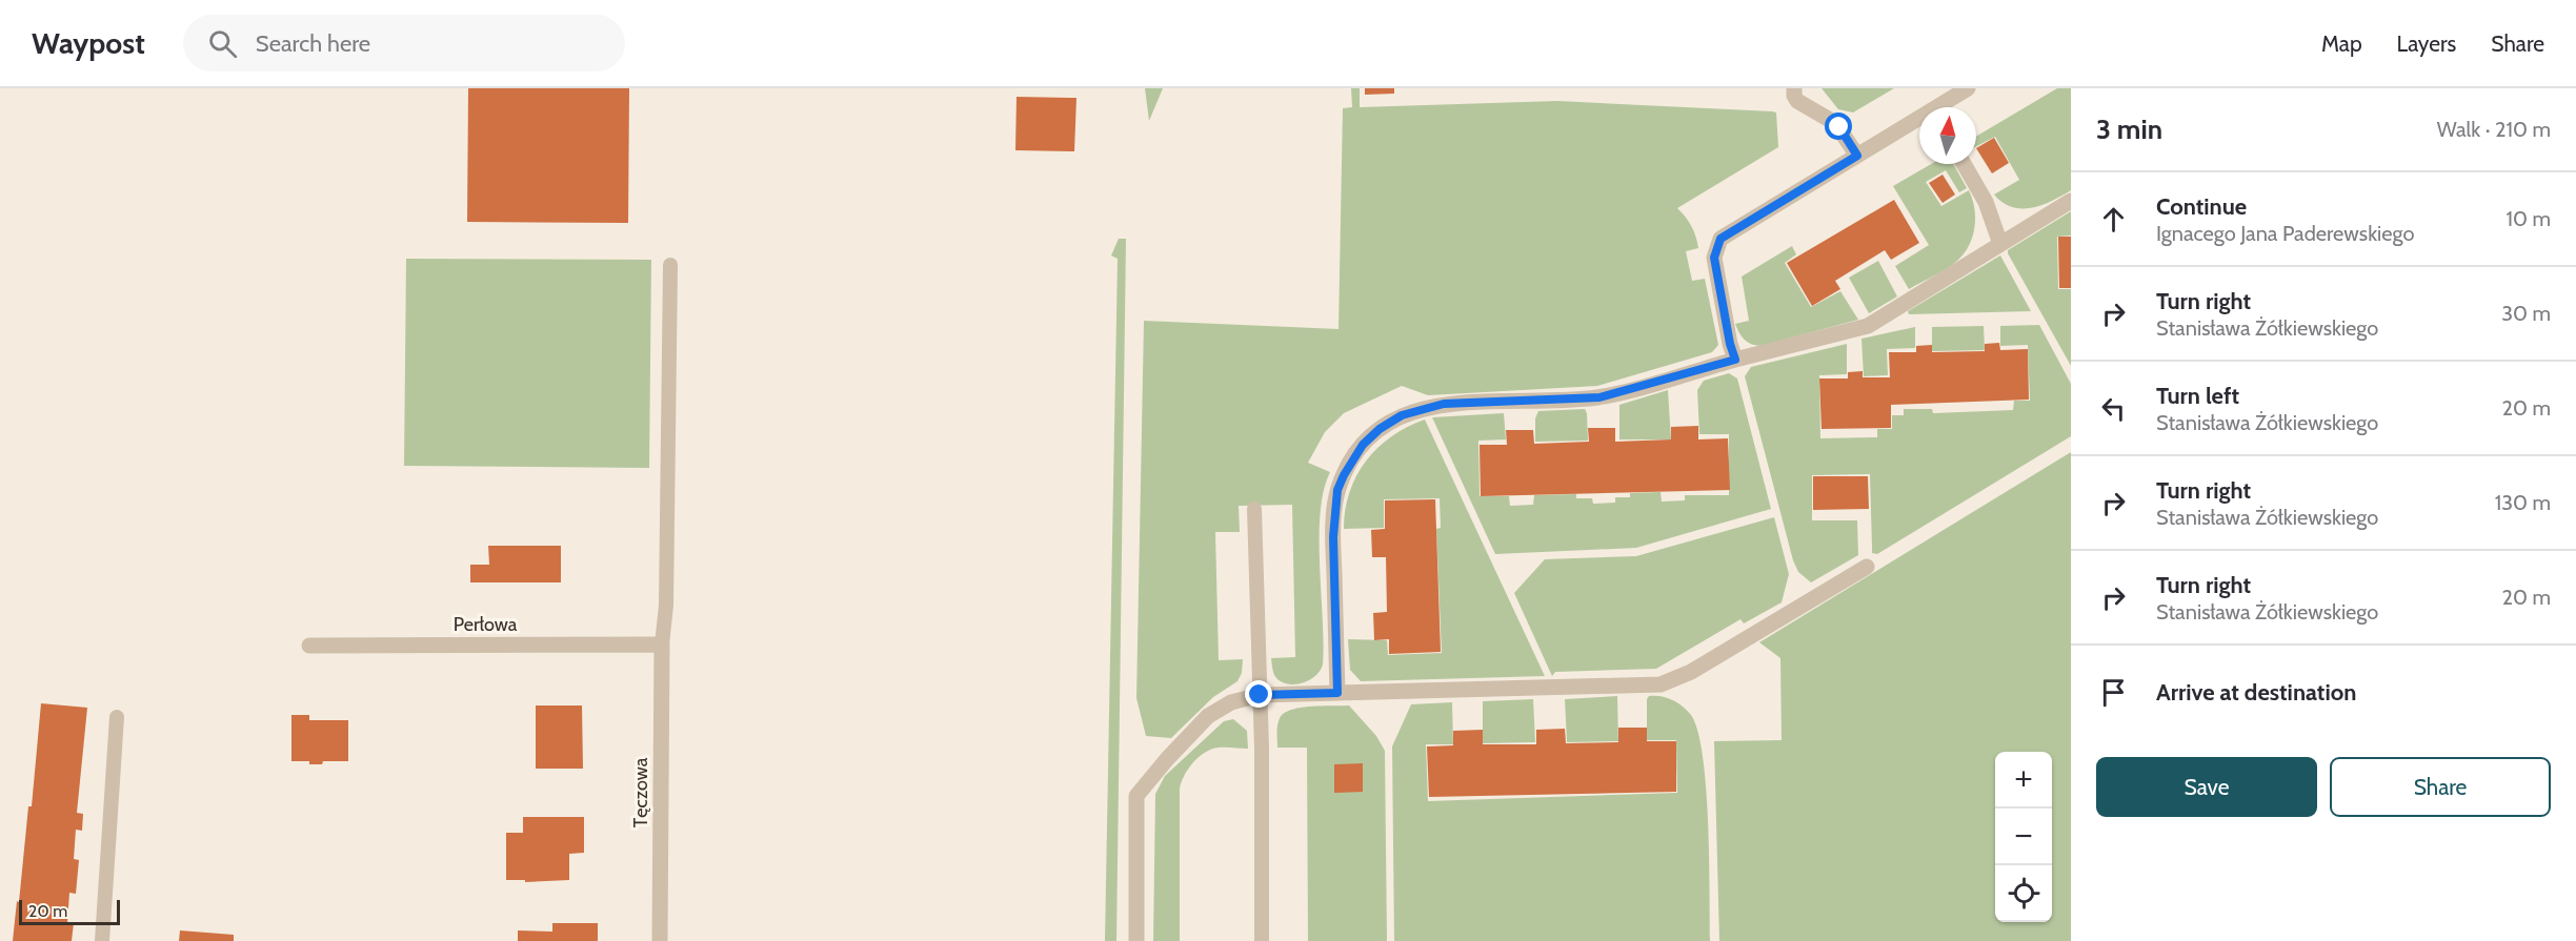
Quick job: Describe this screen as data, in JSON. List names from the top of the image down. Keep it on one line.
{"streets":{"street":["Perłowa","Tęczowa"]},"crossings":[["Perłowa","Tęczowa"]],"scale_bar":"20 m","north":"top","page":{"header":"Waypost","search":"Search here","nav":["Map","Layers","Share"],"heading":["3 min","Walk · 210 m"],"list":[["Continue","Ignacego Jana Paderewskiego","10 m"],["Turn right","Stanisława Żółkiewskiego","30 m"],["Turn left","Stanisława Żółkiewskiego","20 m"],["Turn right","Stanisława Żółkiewskiego","130 m"],["Turn right","Stanisława Żółkiewskiego","20 m"],"Arrive at destination"],"buttons":["Save","Share"],"map_buttons":["+","−"],"scale":"20 m"}}
